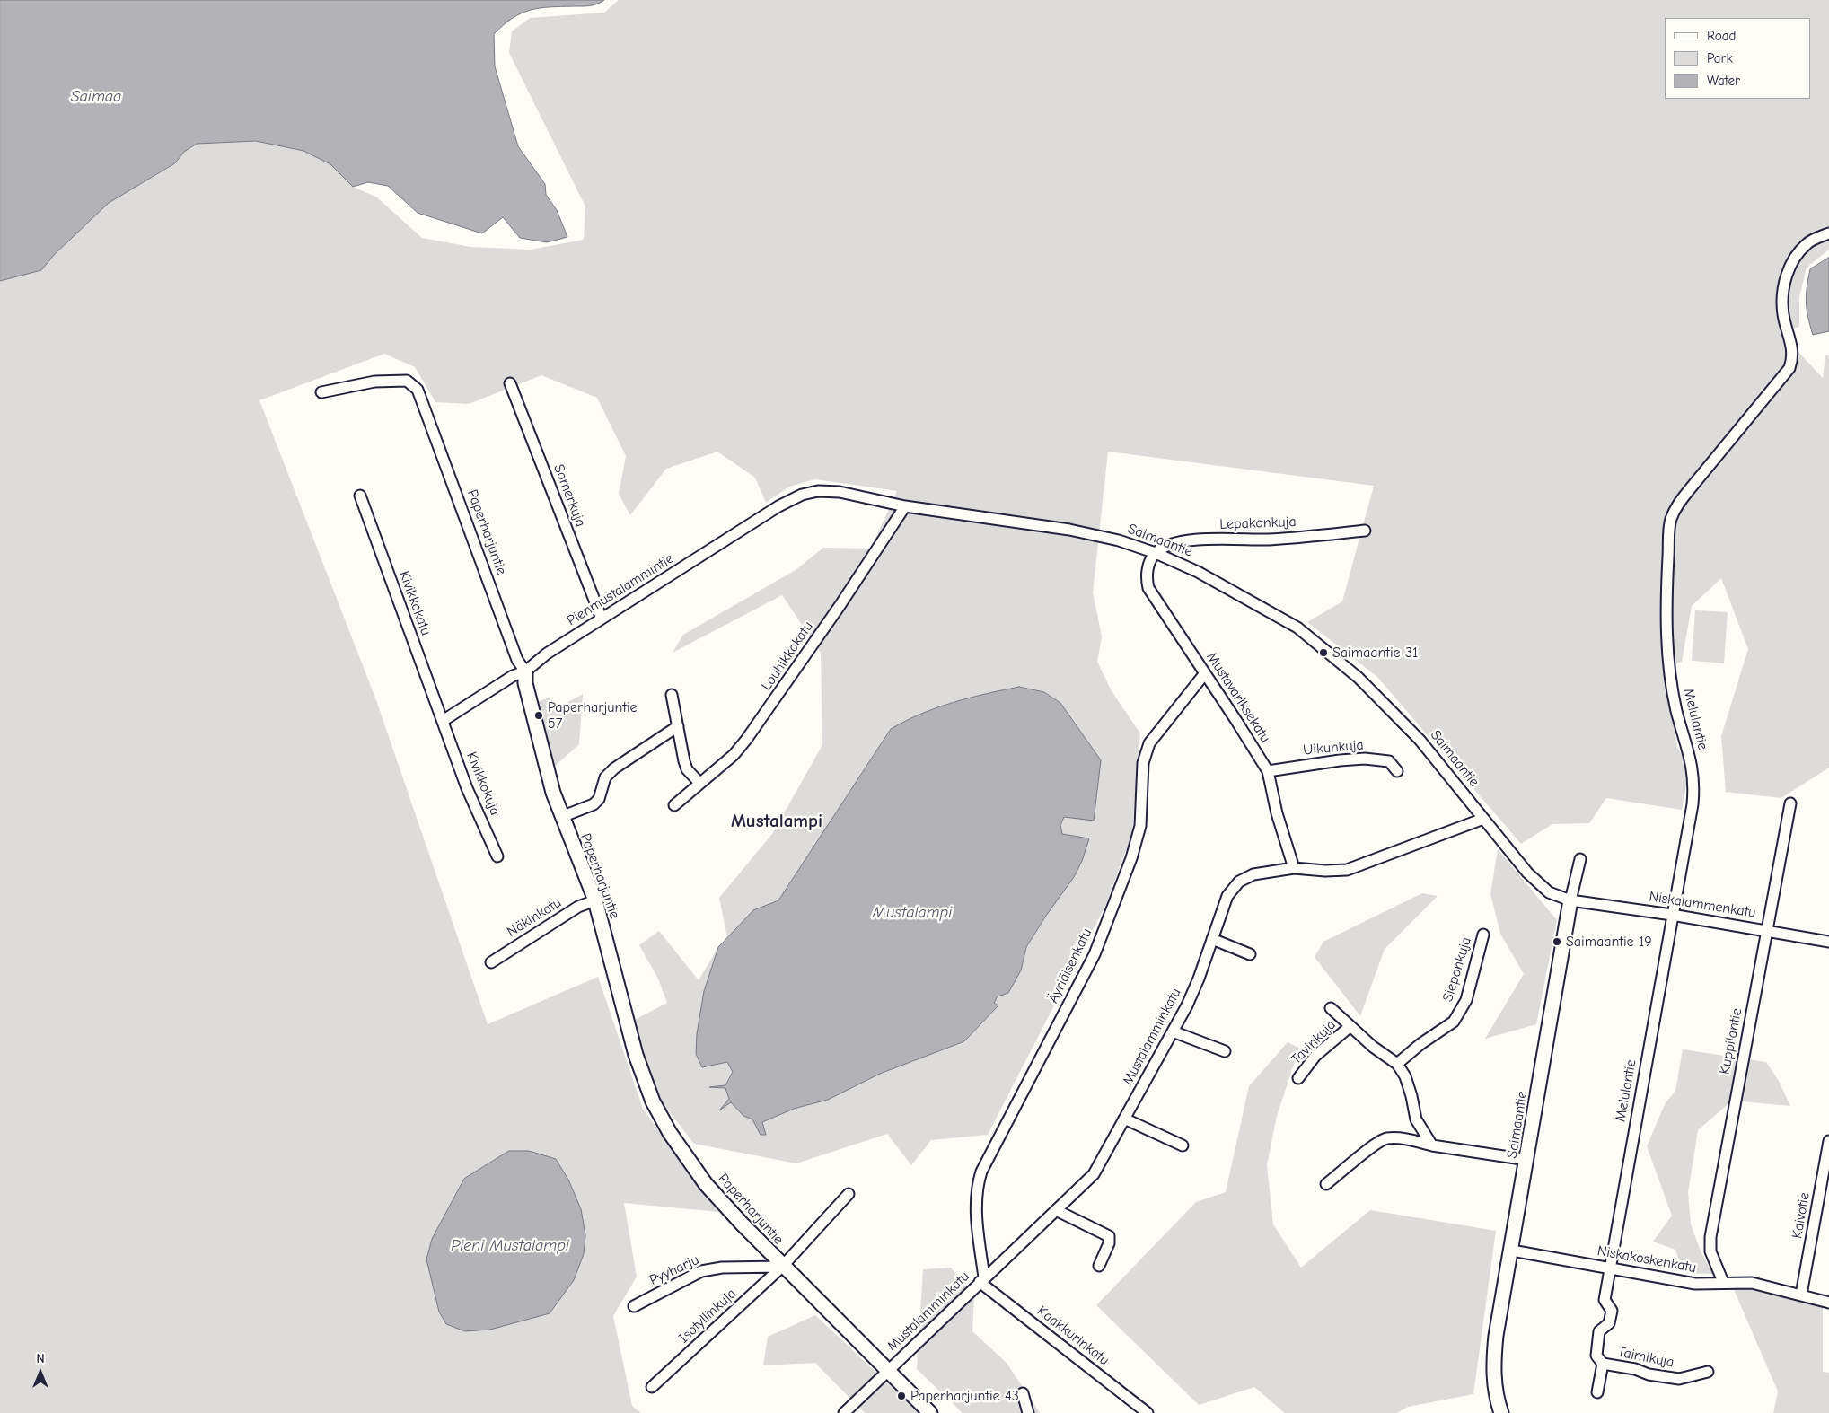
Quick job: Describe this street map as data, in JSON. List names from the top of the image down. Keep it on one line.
{"streets":{"street":["Somerkuja","Lepakonkuja","Paperharjuntie","Saimaantie","Pienmustalammintie","Kivikkokatu","Louhikkokatu","Mustavariksekatu","Melulantie","Uikunkuja","Kivikkokuja","Niskalammenkatu","Näkinkatu","Äyriäisenkatu","Sieponkuja","Mustalamminkatu","Kuppilantie","Tavinkuja","Kaivotie","Niskakoskenkatu","Pyyharju","Isotyllinkuja","Kaakkurinkatu","Taimikuja"]},"crossings":[["Somerkuja","Pienmustalammintie"],["Lepakonkuja","Saimaantie"],["Lepakonkuja","Mustavariksekatu"],["Paperharjuntie","Pienmustalammintie"],["Paperharjuntie","Näkinkatu"],["Paperharjuntie","Mustalamminkatu"],["Paperharjuntie","Pyyharju"],["Paperharjuntie","Isotyllinkuja"],["Saimaantie","Pienmustalammintie"],["Saimaantie","Louhikkokatu"],["Saimaantie","Mustavariksekatu"],["Saimaantie","Niskalammenkatu"],["Saimaantie","Mustalamminkatu"],["Saimaantie","Niskakoskenkatu"],["Pienmustalammintie","Kivikkokatu"],["Pienmustalammintie","Kivikkokuja"],["Kivikkokatu","Kivikkokuja"],["Mustavariksekatu","Uikunkuja"],["Mustavariksekatu","Äyriäisenkatu"],["Mustavariksekatu","Mustalamminkatu"],["Melulantie","Niskalammenkatu"],["Melulantie","Niskakoskenkatu"],["Melulantie","Taimikuja"],["Niskalammenkatu","Kuppilantie"],["Äyriäisenkatu","Mustalamminkatu"],["Äyriäisenkatu","Kaakkurinkatu"],["Mustalamminkatu","Kaakkurinkatu"],["Kuppilantie","Niskakoskenkatu"],["Kaivotie","Niskakoskenkatu"],["Niskakoskenkatu","Taimikuja"],["Pyyharju","Isotyllinkuja"]],"districts":["Mustalampi"],"water":["Saimaa","Mustalampi","Pieni Mustalampi"],"places":["Saimaantie 31","Paperharjuntie 57","Saimaantie 19","Paperharjuntie 43"],"legend":["Road","Park","Water"],"north":"top"}
